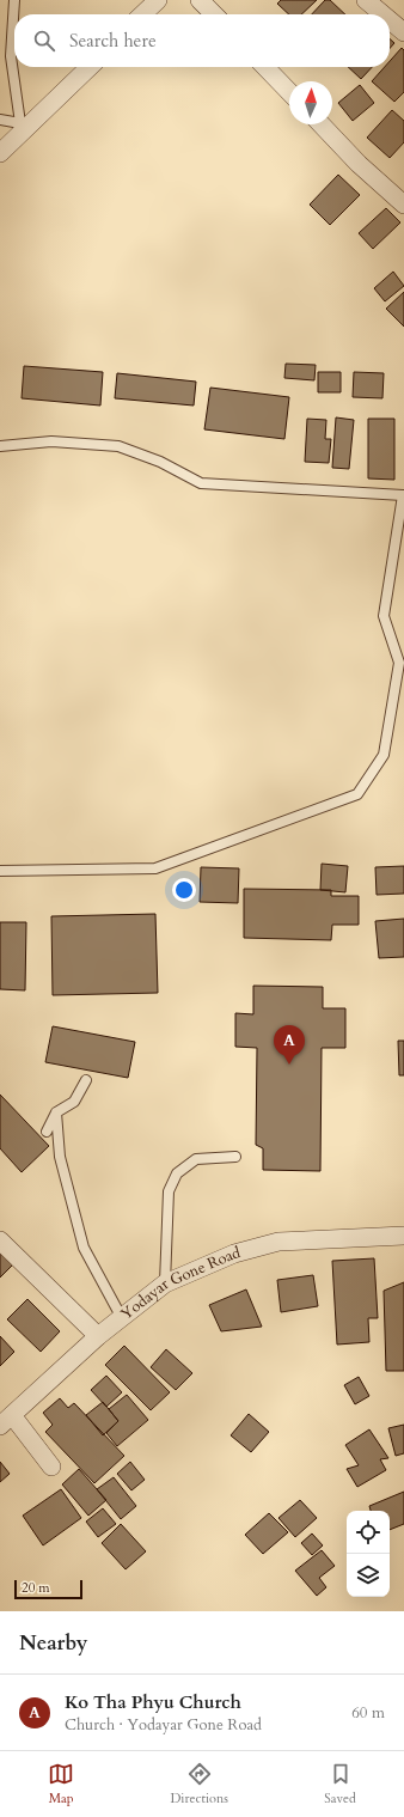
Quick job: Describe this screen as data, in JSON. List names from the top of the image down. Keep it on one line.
{"streets":{"street":["Yodayar Gone Road"]},"scale_bar":"20 m","north":"top","page":{"search":"Search here","pins":"A","scale":"20 m","heading":"Nearby","list":[{"mark":"A","name":"Ko Tha Phyu Church","note":"Church · Yodayar Gone Road","value":"60 m"}],"nav":["Map","Directions","Saved"]}}
